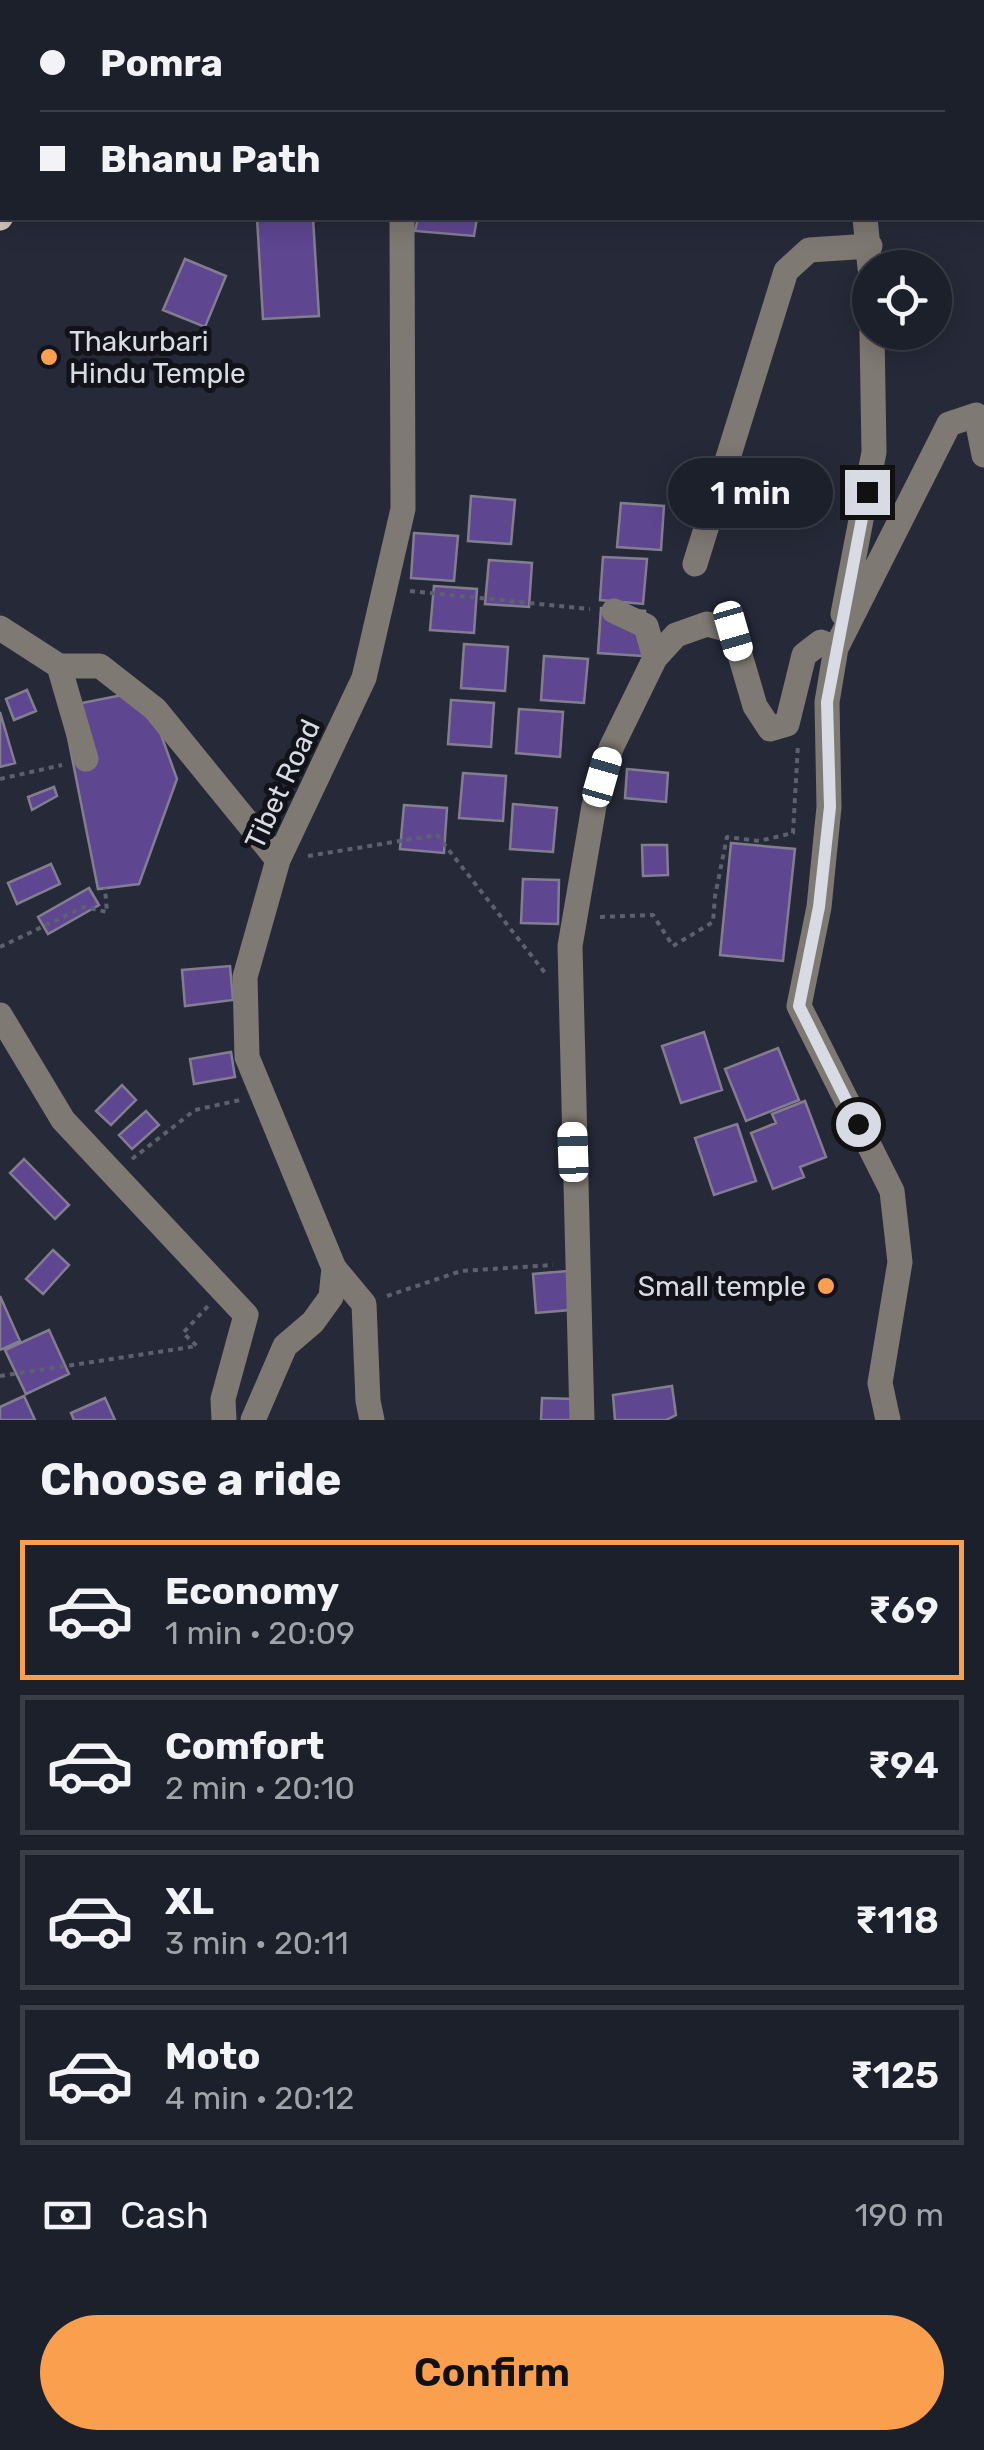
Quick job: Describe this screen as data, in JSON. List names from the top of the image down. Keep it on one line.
{"streets":{"street":["Tibet Road"]},"places":["Thakurbari Hindu Temple","Small temple"],"page":{"banner":["Pomra","Bhanu Path"],"bubble":"1 min","heading":"Choose a ride","list":[{"name":"Economy","note":"1 min · 20:09","value":"₹69"},{"name":"Comfort","note":"2 min · 20:10","value":"₹94"},{"name":"XL","note":"3 min · 20:11","value":"₹118"},{"name":"Moto","note":"4 min · 20:12","value":"₹125"}],"pay":["Cash","190 m"],"buttons":"Confirm"}}
